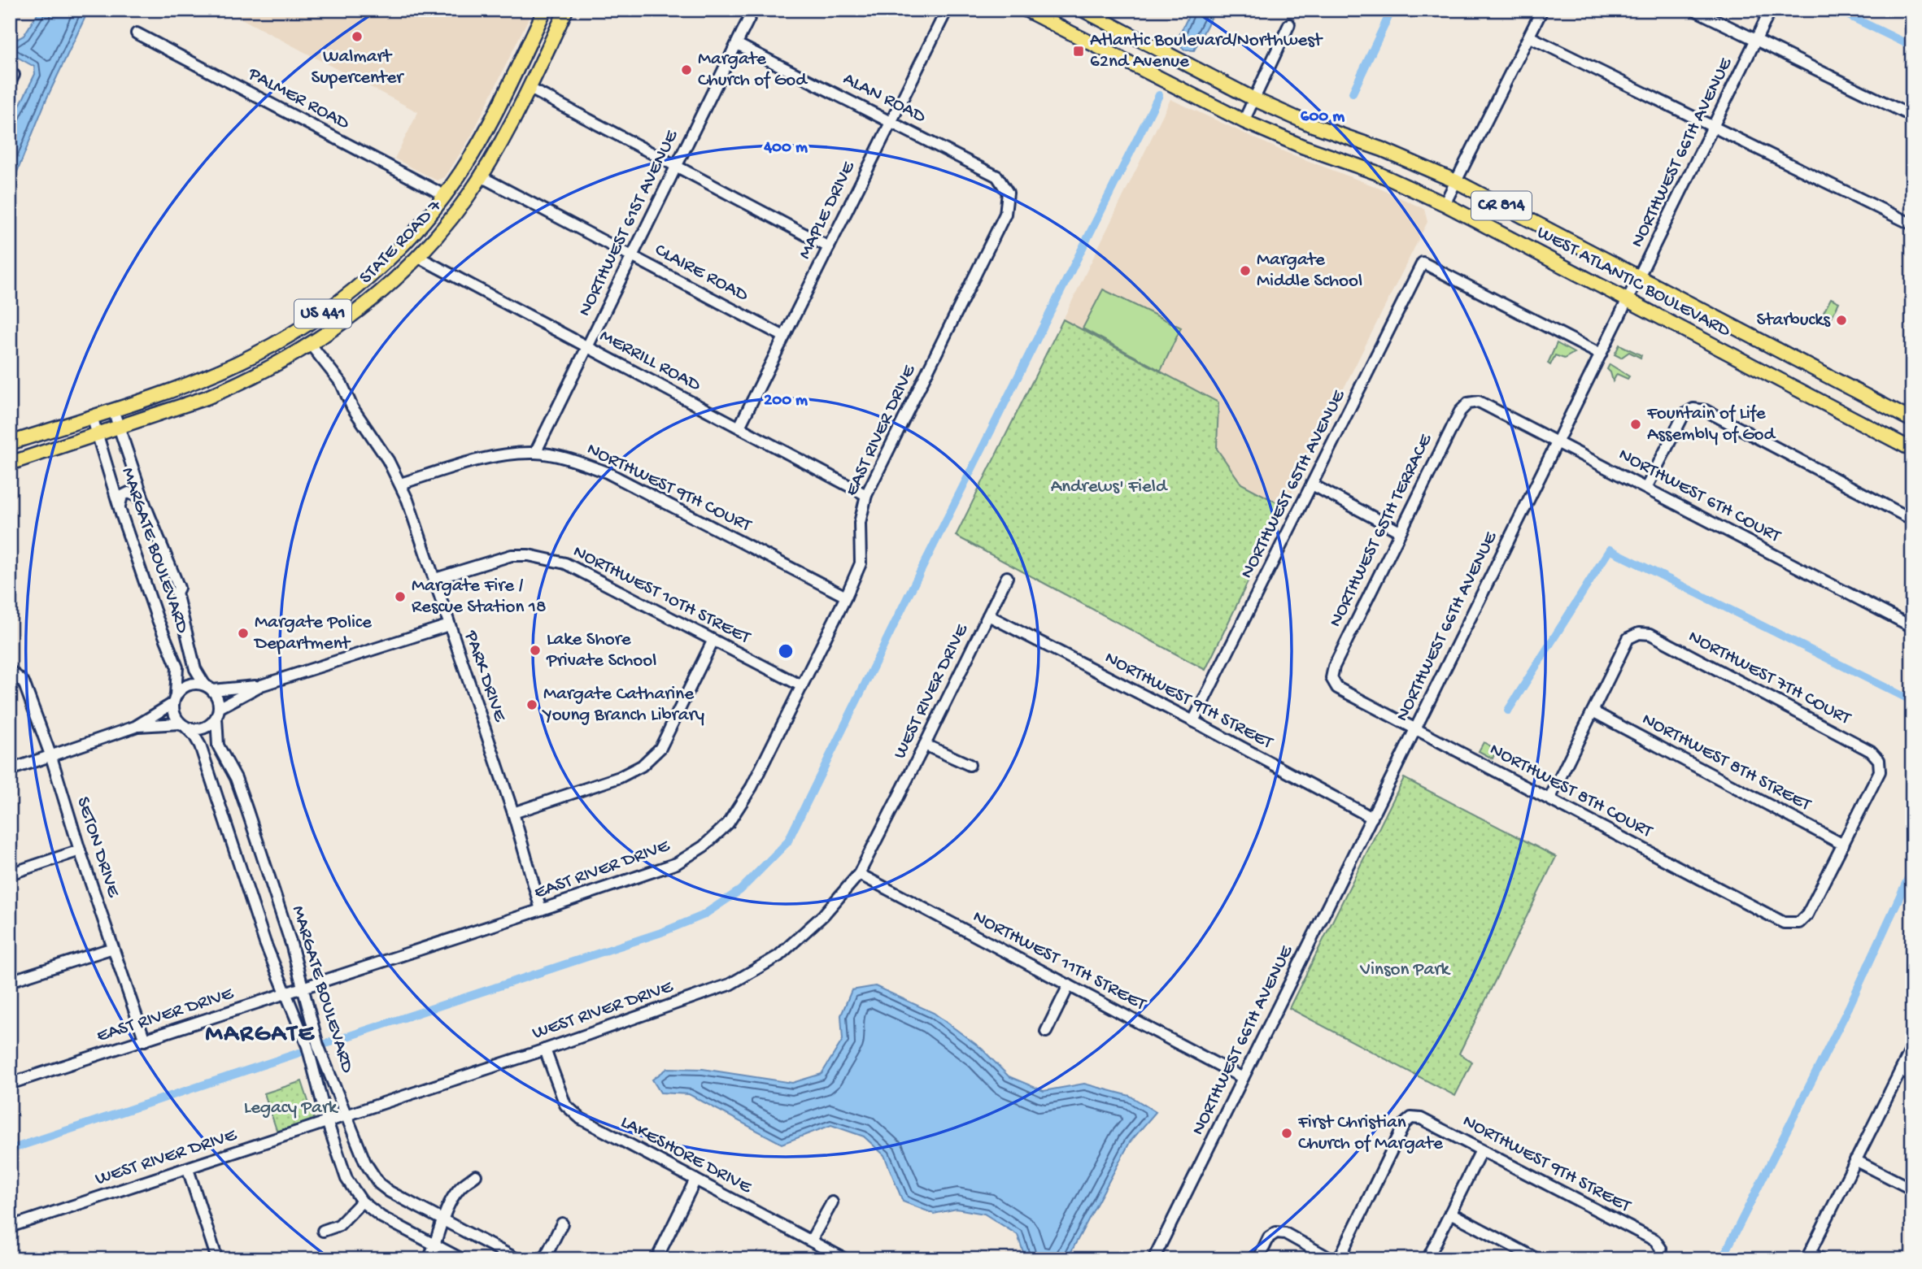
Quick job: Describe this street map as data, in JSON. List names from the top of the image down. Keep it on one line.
{"streets":{"main road":["CR 814","STATE ROAD 7","WEST ATLANTIC BOULEVARD","US 441"],"street":["ALAN ROAD","PALMER ROAD","NORTHWEST 66TH AVENUE","MAPLE DRIVE","NORTHWEST 61ST AVENUE","CLAIRE ROAD","MERRILL ROAD","EAST RIVER DRIVE","NORTHWEST 65TH AVENUE","NORTHWEST 9TH COURT","NORTHWEST 6TH COURT","NORTHWEST 65TH TERRACE","MARGATE BOULEVARD","NORTHWEST 10TH STREET","PARK DRIVE","NORTHWEST 7TH COURT","WEST RIVER DRIVE","NORTHWEST 9TH STREET","NORTHWEST 8TH STREET","NORTHWEST 8TH COURT","SETON DRIVE","NORTHWEST 11TH STREET","LAKESHORE DRIVE"]},"crossings":[["ALAN ROAD","MAPLE DRIVE"],["ALAN ROAD","NORTHWEST 61ST AVENUE"],["ALAN ROAD","EAST RIVER DRIVE"],["PALMER ROAD","STATE ROAD 7"],["NORTHWEST 66TH AVENUE","WEST ATLANTIC BOULEVARD"],["NORTHWEST 66TH AVENUE","NORTHWEST 65TH AVENUE"],["NORTHWEST 66TH AVENUE","NORTHWEST 6TH COURT"],["NORTHWEST 66TH AVENUE","NORTHWEST 9TH STREET"],["NORTHWEST 66TH AVENUE","NORTHWEST 8TH COURT"],["NORTHWEST 66TH AVENUE","NORTHWEST 11TH STREET"],["MAPLE DRIVE","CLAIRE ROAD"],["MAPLE DRIVE","MERRILL ROAD"],["NORTHWEST 61ST AVENUE","CLAIRE ROAD"],["NORTHWEST 61ST AVENUE","MERRILL ROAD"],["NORTHWEST 61ST AVENUE","NORTHWEST 9TH COURT"],["STATE ROAD 7","CLAIRE ROAD"],["STATE ROAD 7","MERRILL ROAD"],["STATE ROAD 7","MARGATE BOULEVARD"],["STATE ROAD 7","PARK DRIVE"],["MERRILL ROAD","EAST RIVER DRIVE"],["EAST RIVER DRIVE","NORTHWEST 9TH COURT"],["EAST RIVER DRIVE","MARGATE BOULEVARD"],["EAST RIVER DRIVE","NORTHWEST 10TH STREET"],["EAST RIVER DRIVE","PARK DRIVE"],["EAST RIVER DRIVE","SETON DRIVE"],["NORTHWEST 65TH AVENUE","NORTHWEST 9TH STREET"],["NORTHWEST 9TH COURT","PARK DRIVE"],["NORTHWEST 6TH COURT","NORTHWEST 65TH TERRACE"],["NORTHWEST 65TH TERRACE","NORTHWEST 8TH COURT"],["MARGATE BOULEVARD","WEST RIVER DRIVE"],["NORTHWEST 10TH STREET","PARK DRIVE"],["NORTHWEST 7TH COURT","NORTHWEST 8TH STREET"],["NORTHWEST 7TH COURT","NORTHWEST 8TH COURT"],["WEST RIVER DRIVE","NORTHWEST 9TH STREET"],["WEST RIVER DRIVE","NORTHWEST 11TH STREET"],["WEST RIVER DRIVE","LAKESHORE DRIVE"],["NORTHWEST 8TH STREET","NORTHWEST 8TH COURT"]],"districts":["MARGATE"],"parks":["Andrews' Field","Vinson Park","Legacy Park"],"places":{"other":["Walmart Supercenter","Margate Church of God","Margate Middle School","Starbucks","Fountain of Life Assembly of God","Margate Fire / Rescue Station 18","Margate Police Department","Lake Shore Private School","Margate Catharine Young Branch Library","First Christian Church of Margate"],"transit":["Atlantic Boulevard/Northwest 62nd Avenue"]},"rings":["600 m","400 m","200 m"]}
